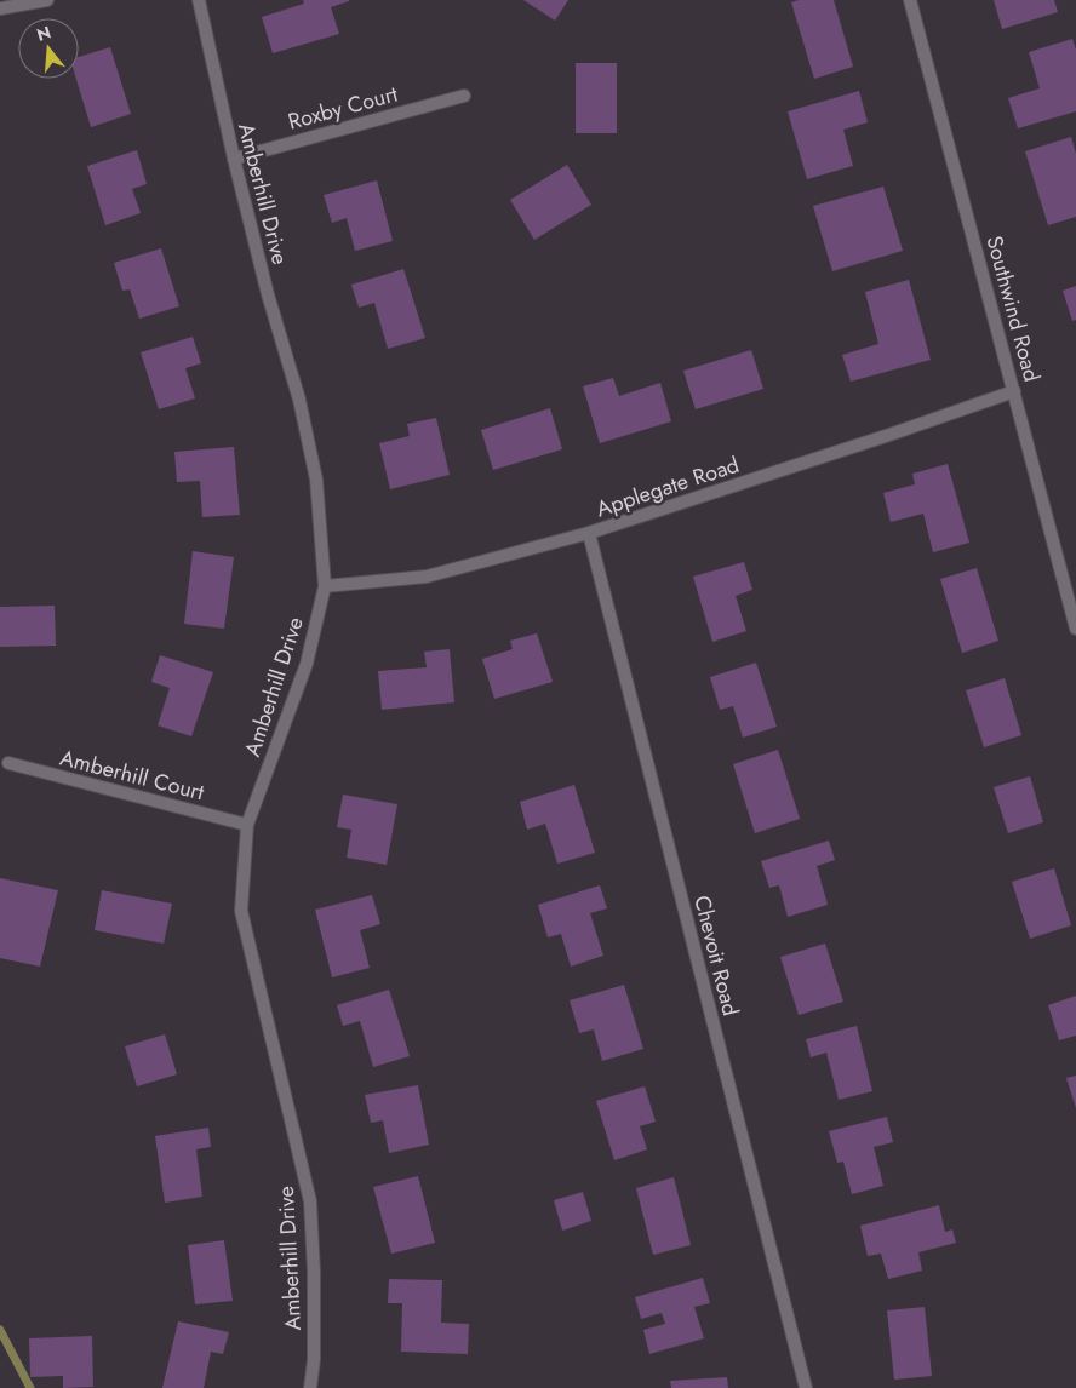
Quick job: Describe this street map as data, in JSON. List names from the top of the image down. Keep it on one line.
{"streets":{"street":["Roxby Court","Amberhill Drive","Southwind Road","Applegate Road","Amberhill Court","Chevoit Road"]},"crossings":[["Roxby Court","Amberhill Drive"],["Amberhill Drive","Applegate Road"],["Amberhill Drive","Amberhill Court"],["Southwind Road","Applegate Road"],["Applegate Road","Chevoit Road"]],"north":"top"}
